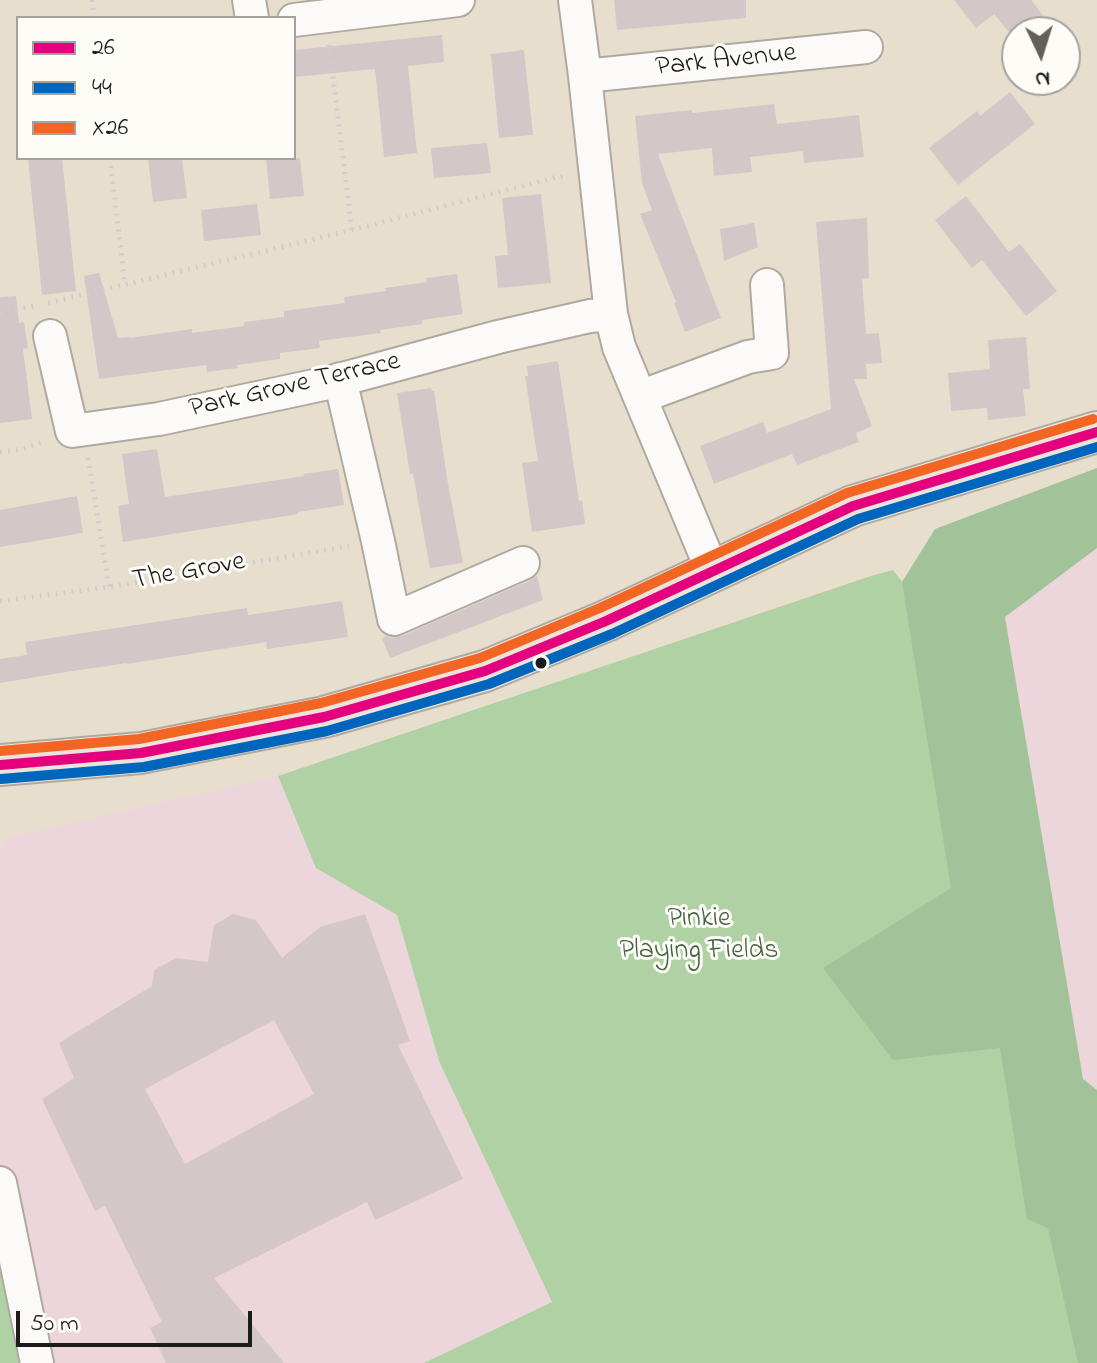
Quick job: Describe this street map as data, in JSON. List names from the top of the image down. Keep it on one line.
{"streets":{"street":["Park Avenue","Park Grove Terrace"],"path":["The Grove"]},"parks":["Pinkie Playing Fields"],"lines":["transit line X26","transit line 26","transit line 44"],"legend":["26","44","X26"],"scale_bar":"50 m","north":"bottom"}
